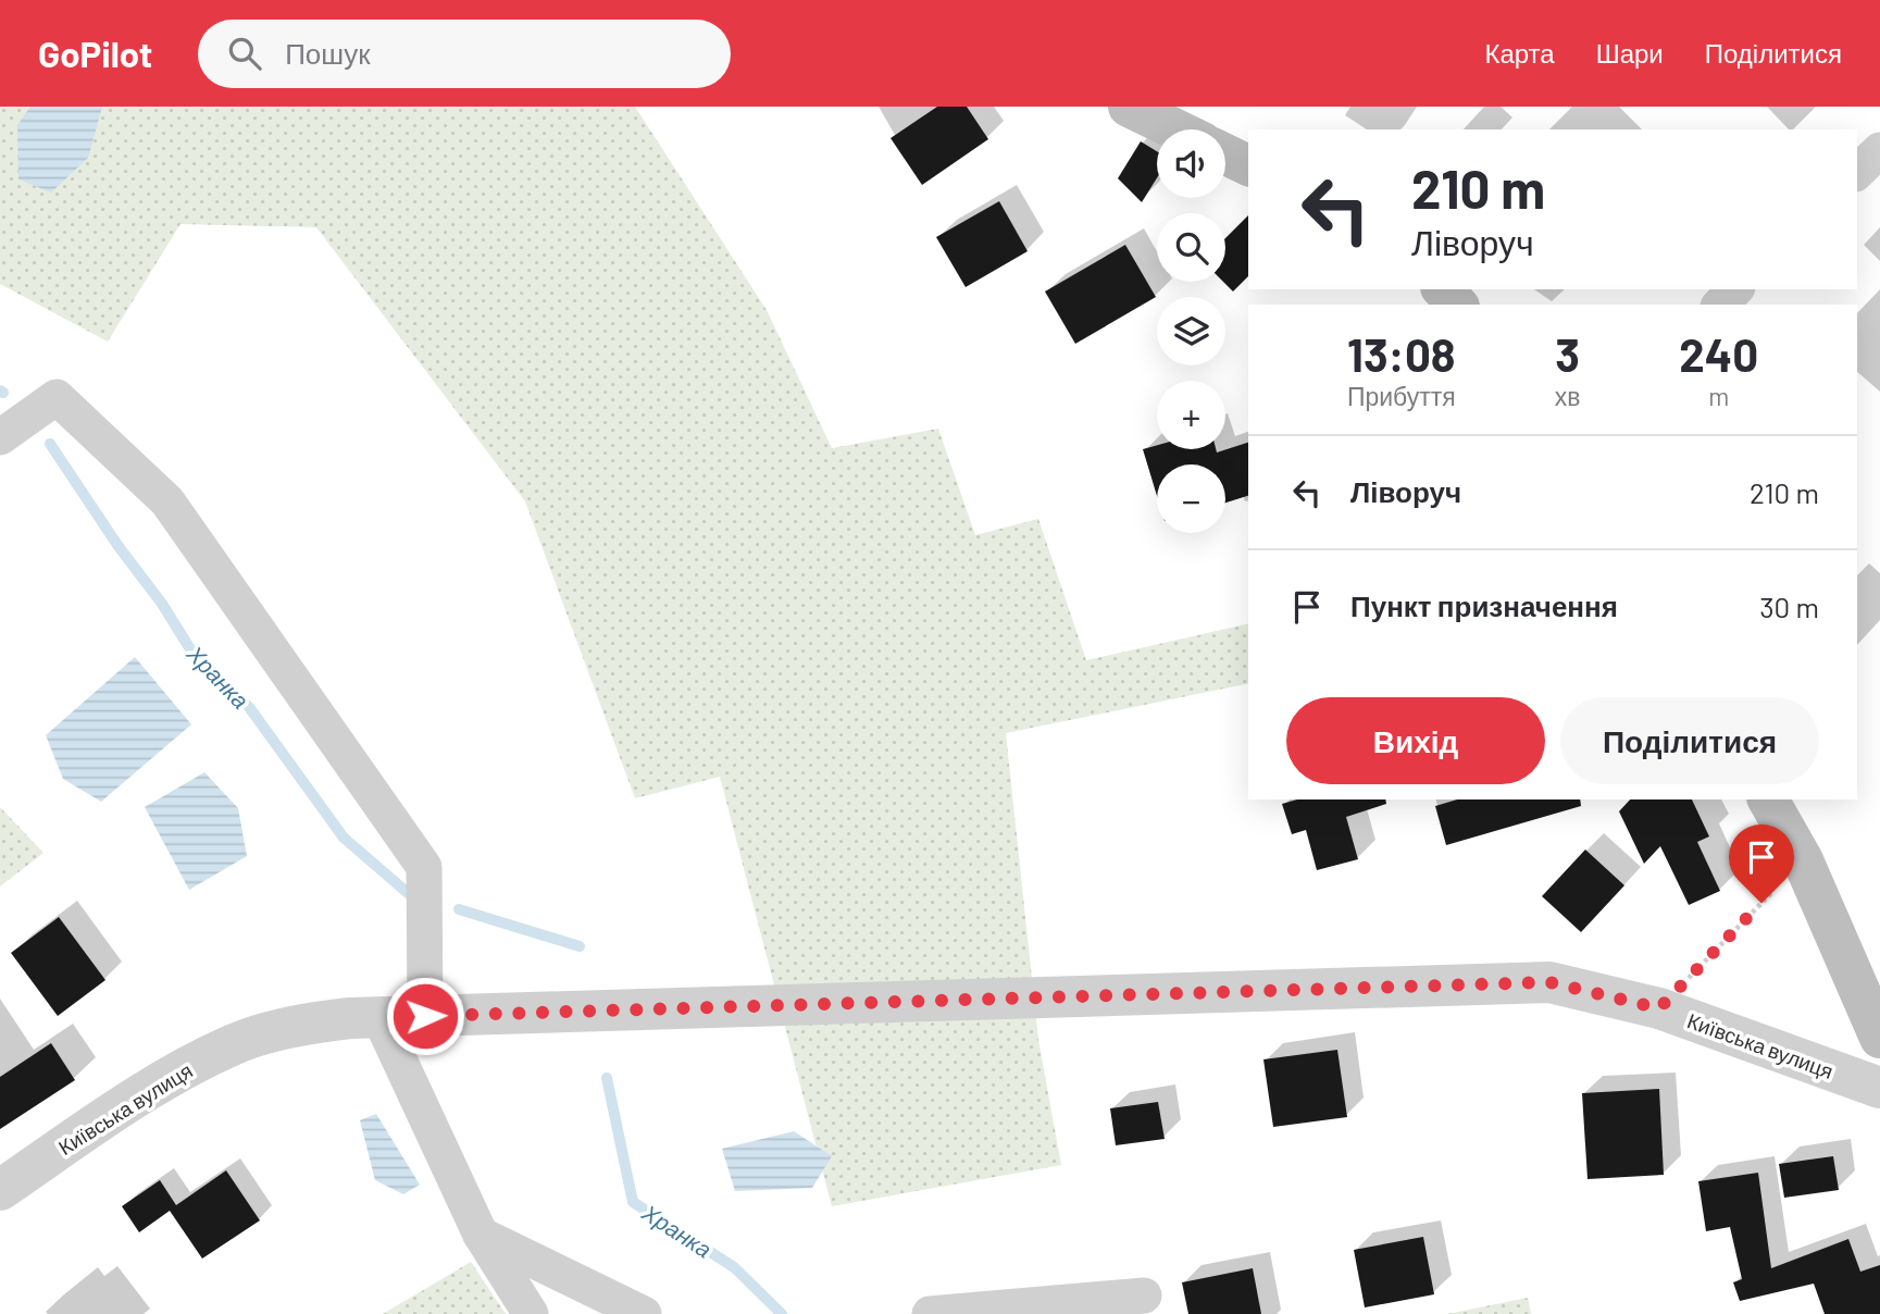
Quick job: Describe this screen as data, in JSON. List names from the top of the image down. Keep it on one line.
{"streets":{"street":["Київська вулиця"]},"water":["Хранка"],"page":{"header":"GoPilot","search":"Пошук","nav":["Карта","Шари","Поділитися"],"map_buttons":["+","−"],"turn":["210 m","Ліворуч"],"eta":["13:08","Прибуття","3","хв","240","m"],"list":[{"name":"Ліворуч","value":"210 m"},{"name":"Пункт призначення","value":"30 m"}],"buttons":["Вихід","Поділитися"]}}
